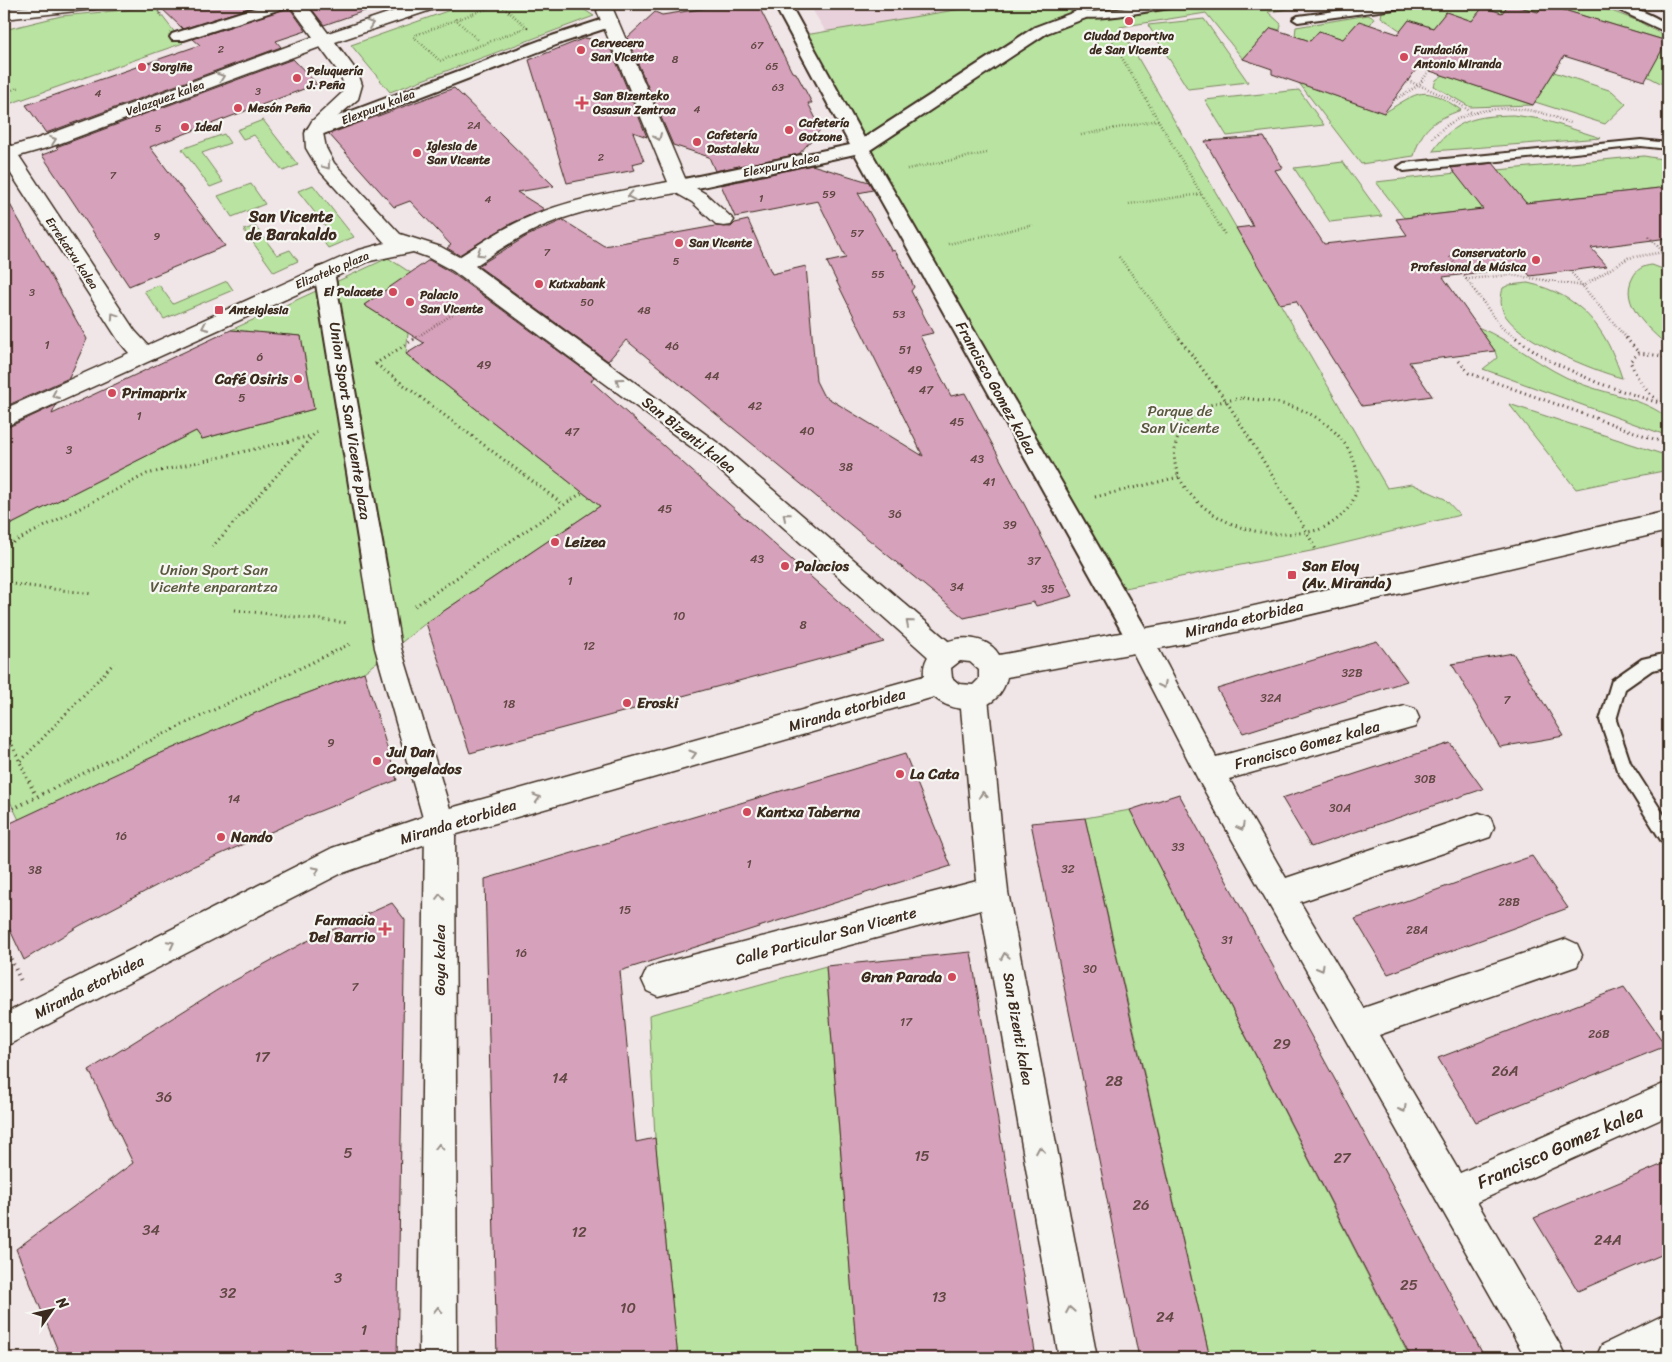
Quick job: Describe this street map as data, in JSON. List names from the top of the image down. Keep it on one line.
{"streets":{"street":["Velazquez kalea","Elexpuru kalea","Errekatxu kalea","Elizateko plaza","Francisco Gomez kalea","Union Sport San Vicente plaza","San Bizenti kalea","Miranda etorbidea","Calle Particular San Vicente","Goya kalea"]},"crossings":[["Velazquez kalea","Errekatxu kalea"],["Elexpuru kalea","Francisco Gomez kalea"],["Elexpuru kalea","San Bizenti kalea"],["Errekatxu kalea","Elizateko plaza"],["Elizateko plaza","Union Sport San Vicente plaza"],["Elizateko plaza","San Bizenti kalea"],["Francisco Gomez kalea","Miranda etorbidea"],["Union Sport San Vicente plaza","Goya kalea"],["San Bizenti kalea","Miranda etorbidea"],["San Bizenti kalea","Calle Particular San Vicente"],["Miranda etorbidea","Goya kalea"]],"one_way":["Errekatxu kalea","Elizateko plaza","San Bizenti kalea","Miranda etorbidea","Goya kalea"],"districts":["San Vicente de Barakaldo"],"parks":["Parque de San Vicente","Union Sport San Vicente enparantza"],"places":{"other":["Ciudad Deportiva de San Vicente","Cervecera San Vicente","Fundación Antonio Miranda","Sorgiñe","Peluquería J. Peña","Mesón Peña","Ideal","Cafetería Gotzone","Cafetería Dastaleku","Iglesia de San Vicente","San Vicente","Conservatorio Profesional de Música","Kutxabank","El Palacete","Palacio San Vicente","Café Osiris","Primaprix","Leizea","Palacios","Eroski","Jul Dan Congelados","La Cata","Kantxa Taberna","Nando","Gran Parada"],"health":["San Bizenteko Osasun Zentroa","Farmacia Del Barrio"],"transit":["Anteiglesia","San Eloy (Av. Miranda)"]},"house_numbers":["67","2","8","65","63","3","4","4","2A","5","2","7","59","1","4","57","9","7","5","55","3","50","48","53","1","46","51","6","49","49","44","47","5","42","1","45","40","47","3","43","38","41","45","36","39","43","37","1","34","35","10","8","12","32B","32A","7","18","9","30B","14","30A","16","33","1","32","38","28B","15","28A","31","16","30","7","17","26B","29","17","26A","14","28","36","5","15","27","26","34","12","24A","3","25","32","13","10","24","1"],"north":"top right"}
